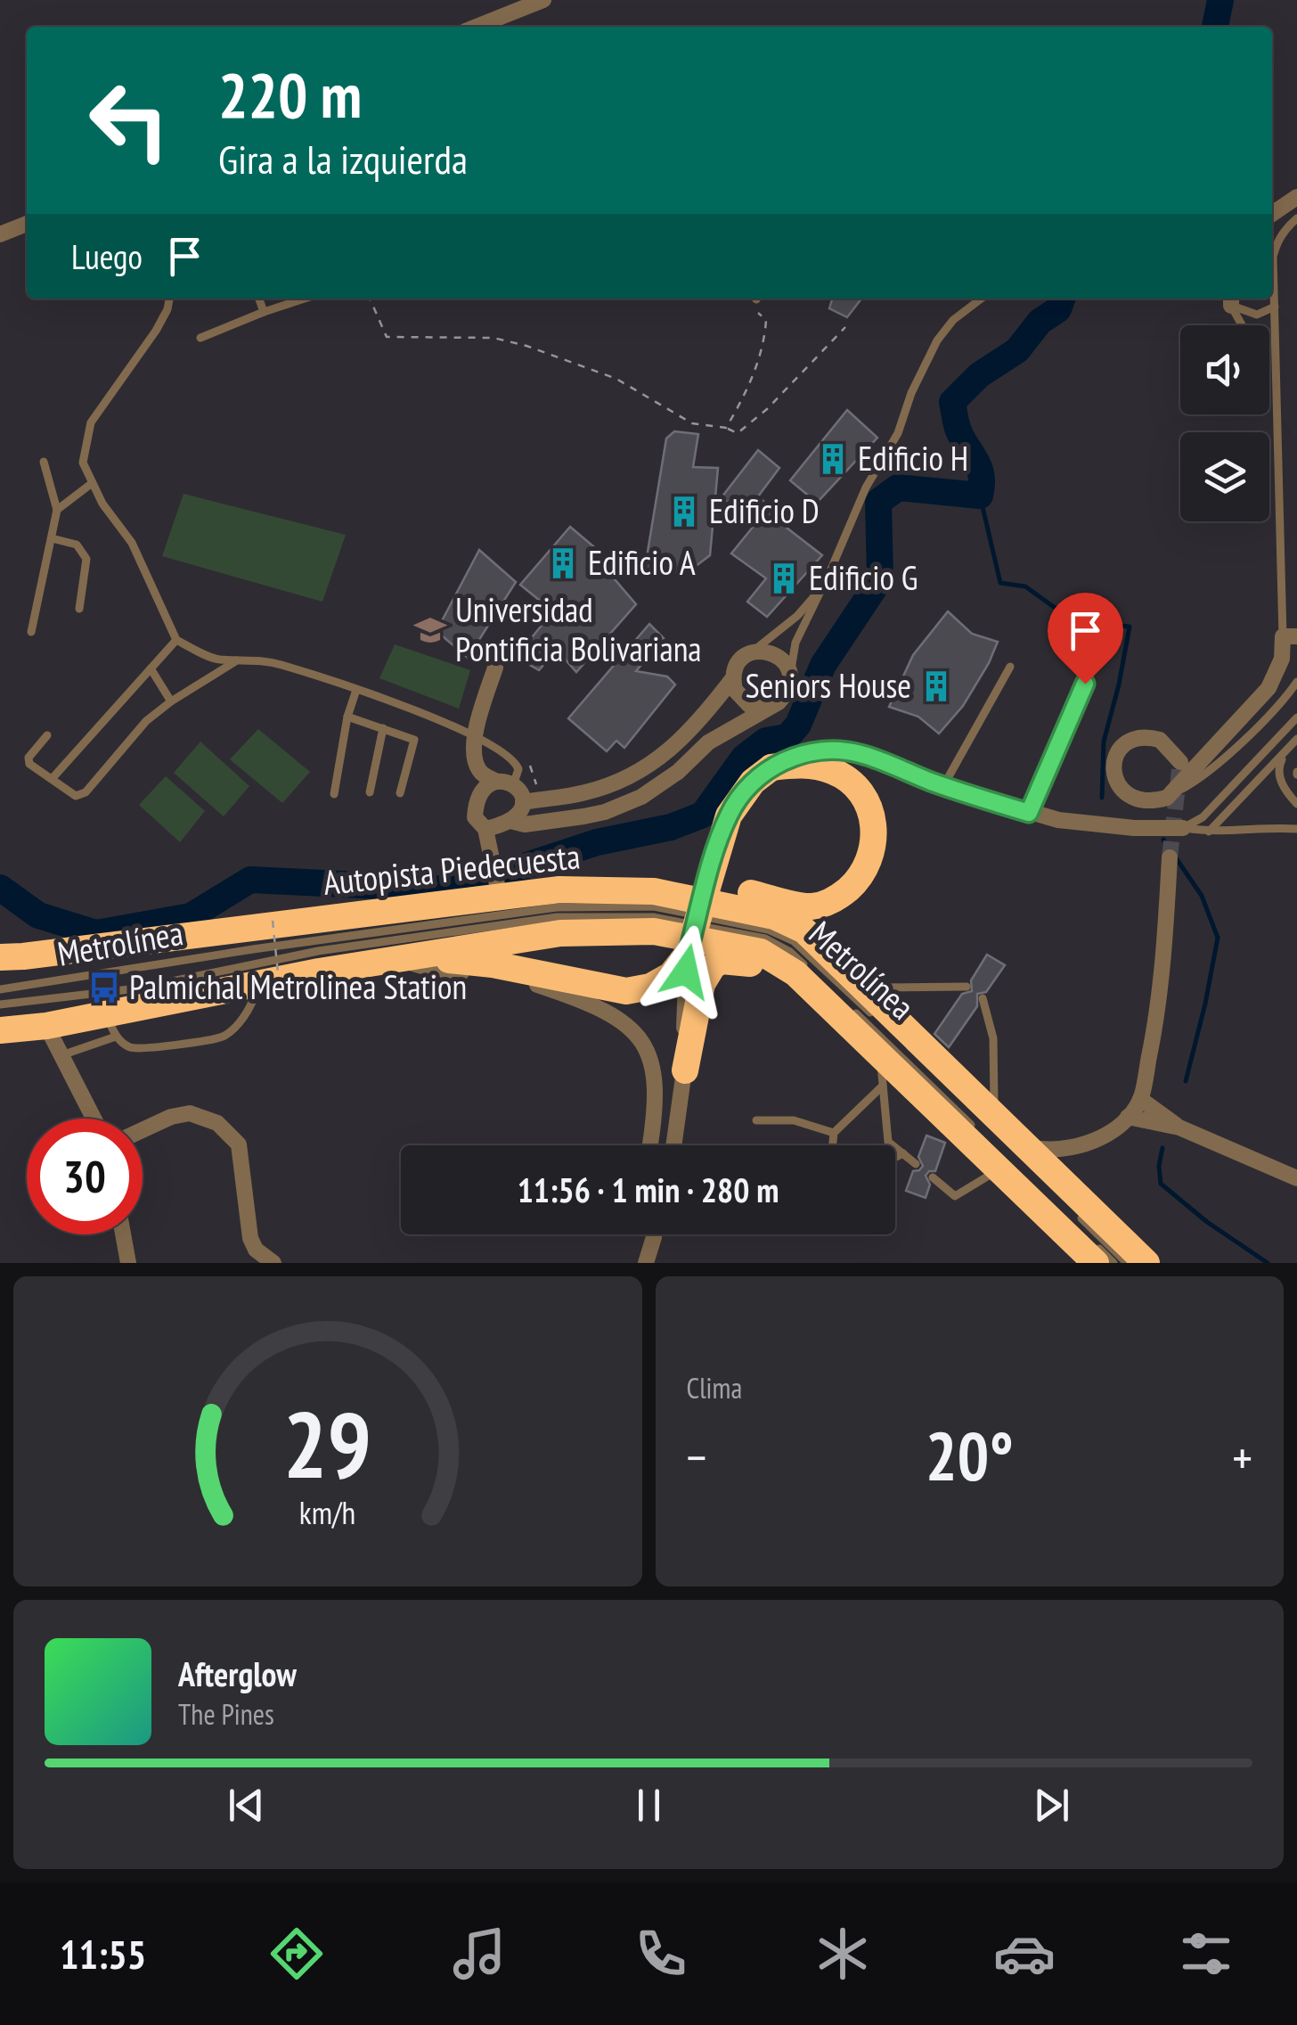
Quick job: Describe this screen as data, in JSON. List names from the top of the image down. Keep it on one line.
{"streets":{"highway":["Autopista Piedecuesta"],"lane":["Metrolínea"]},"crossings":[["Autopista Piedecuesta","Metrolínea"]],"places":{"building":["Edificio H","Edificio D","Edificio A","Edificio G","Seniors House"],"school or university":["Universidad Pontificia Bolivariana"],"bus stop":["Palmichal Metrolinea Station"]},"page":{"turn":["220 m","Gira a la izquierda"],"then":"Luego","limit":"30","trip":"11:56 · 1 min · 280 m","tile":"Clima","heat":["−","20°","+"],"song":["Afterglow","The Pines"],"tabs":"11:55","gauge":["29","km/h"]}}
